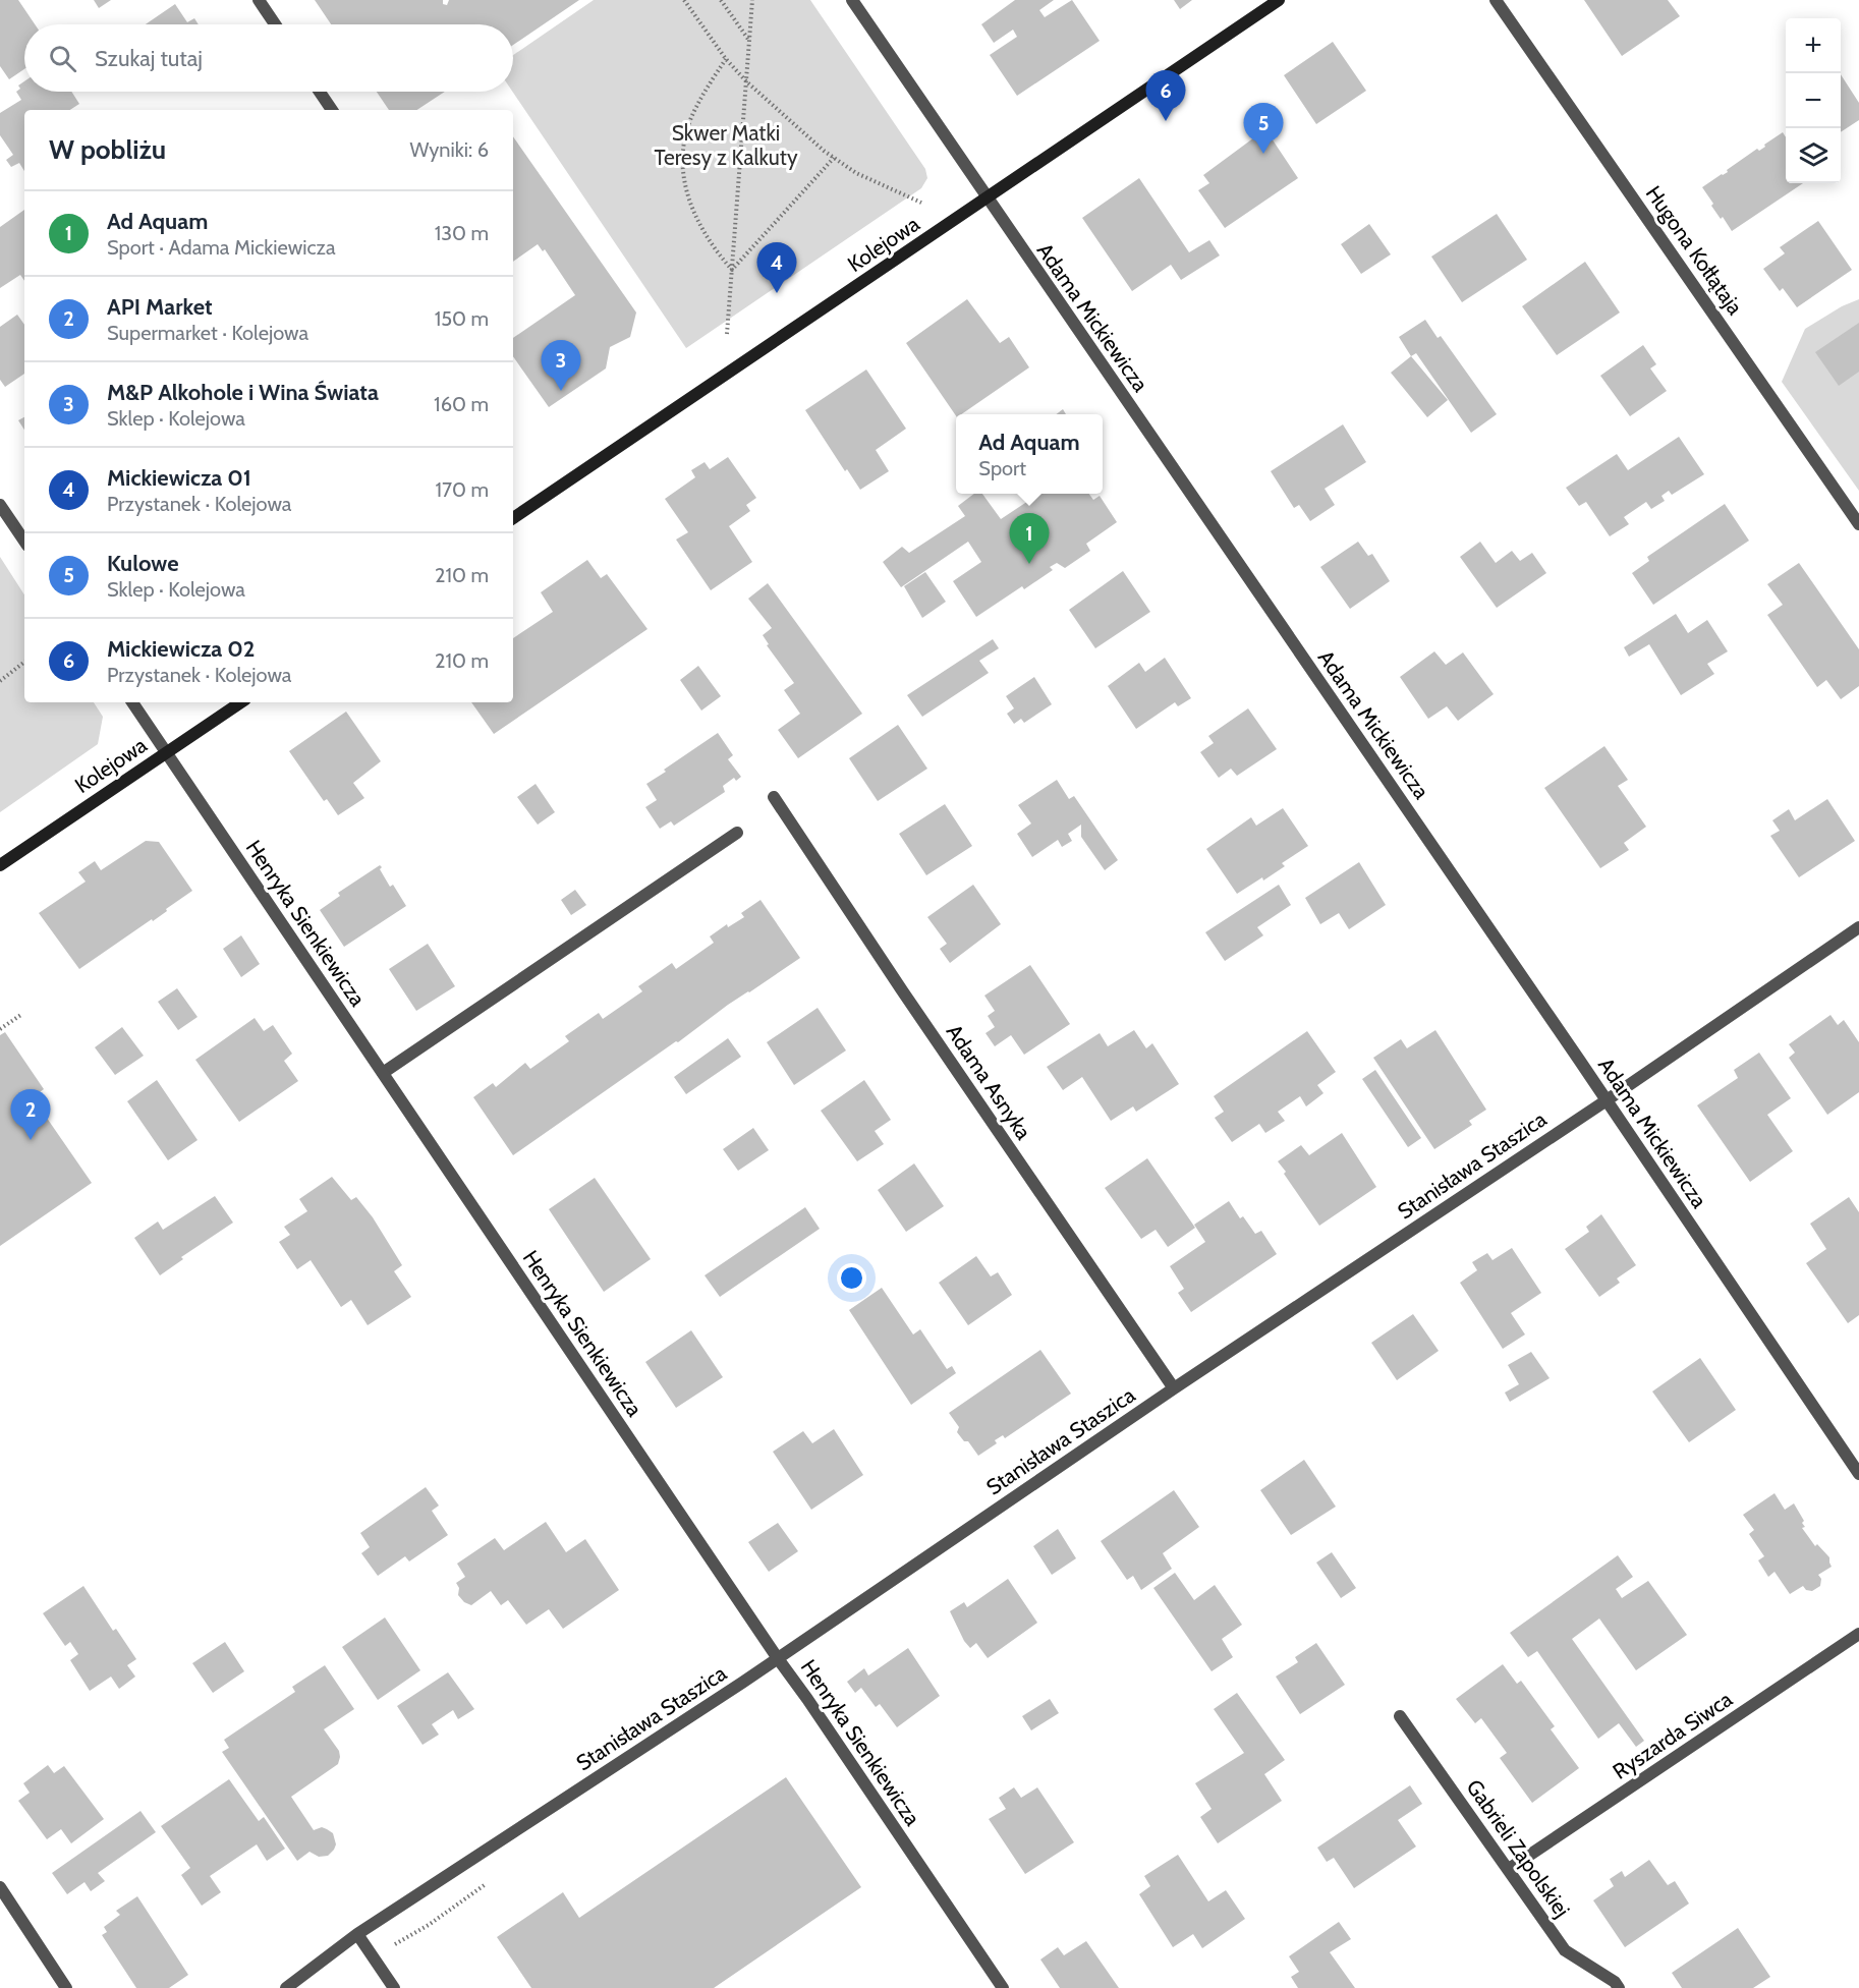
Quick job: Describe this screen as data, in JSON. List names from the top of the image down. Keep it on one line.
{"streets":{"street":["Kolejowa","Hugona Kołłątaja","Adama Mickiewicza","Henryka Sienkiewicza","Adama Asnyka","Stanisława Staszica","Ryszarda Siwca","Gabrieli Zapolskiej"]},"crossings":[["Kolejowa","Adama Mickiewicza"],["Kolejowa","Henryka Sienkiewicza"],["Adama Mickiewicza","Stanisława Staszica"],["Henryka Sienkiewicza","Stanisława Staszica"],["Adama Asnyka","Stanisława Staszica"],["Ryszarda Siwca","Gabrieli Zapolskiej"]],"parks":["Skwer Matki Teresy z Kalkuty"],"page":{"map_buttons":["+","−"],"search":"Szukaj tutaj","pins":["6","5","4","3","1","2"],"heading":["W pobliżu","Wyniki: 6"],"list":[{"mark":"1","name":"Ad Aquam","note":"Sport · Adama Mickiewicza","value":"130 m"},{"mark":"2","name":"API Market","note":"Supermarket · Kolejowa","value":"150 m"},{"mark":"3","name":"M&P Alkohole i Wina Świata","note":"Sklep · Kolejowa","value":"160 m"},{"mark":"4","name":"Mickiewicza 01","note":"Przystanek · Kolejowa","value":"170 m"},{"mark":"5","name":"Kulowe","note":"Sklep · Kolejowa","value":"210 m"},{"mark":"6","name":"Mickiewicza 02","note":"Przystanek · Kolejowa","value":"210 m"}],"popup":["Ad Aquam","Sport"]}}
